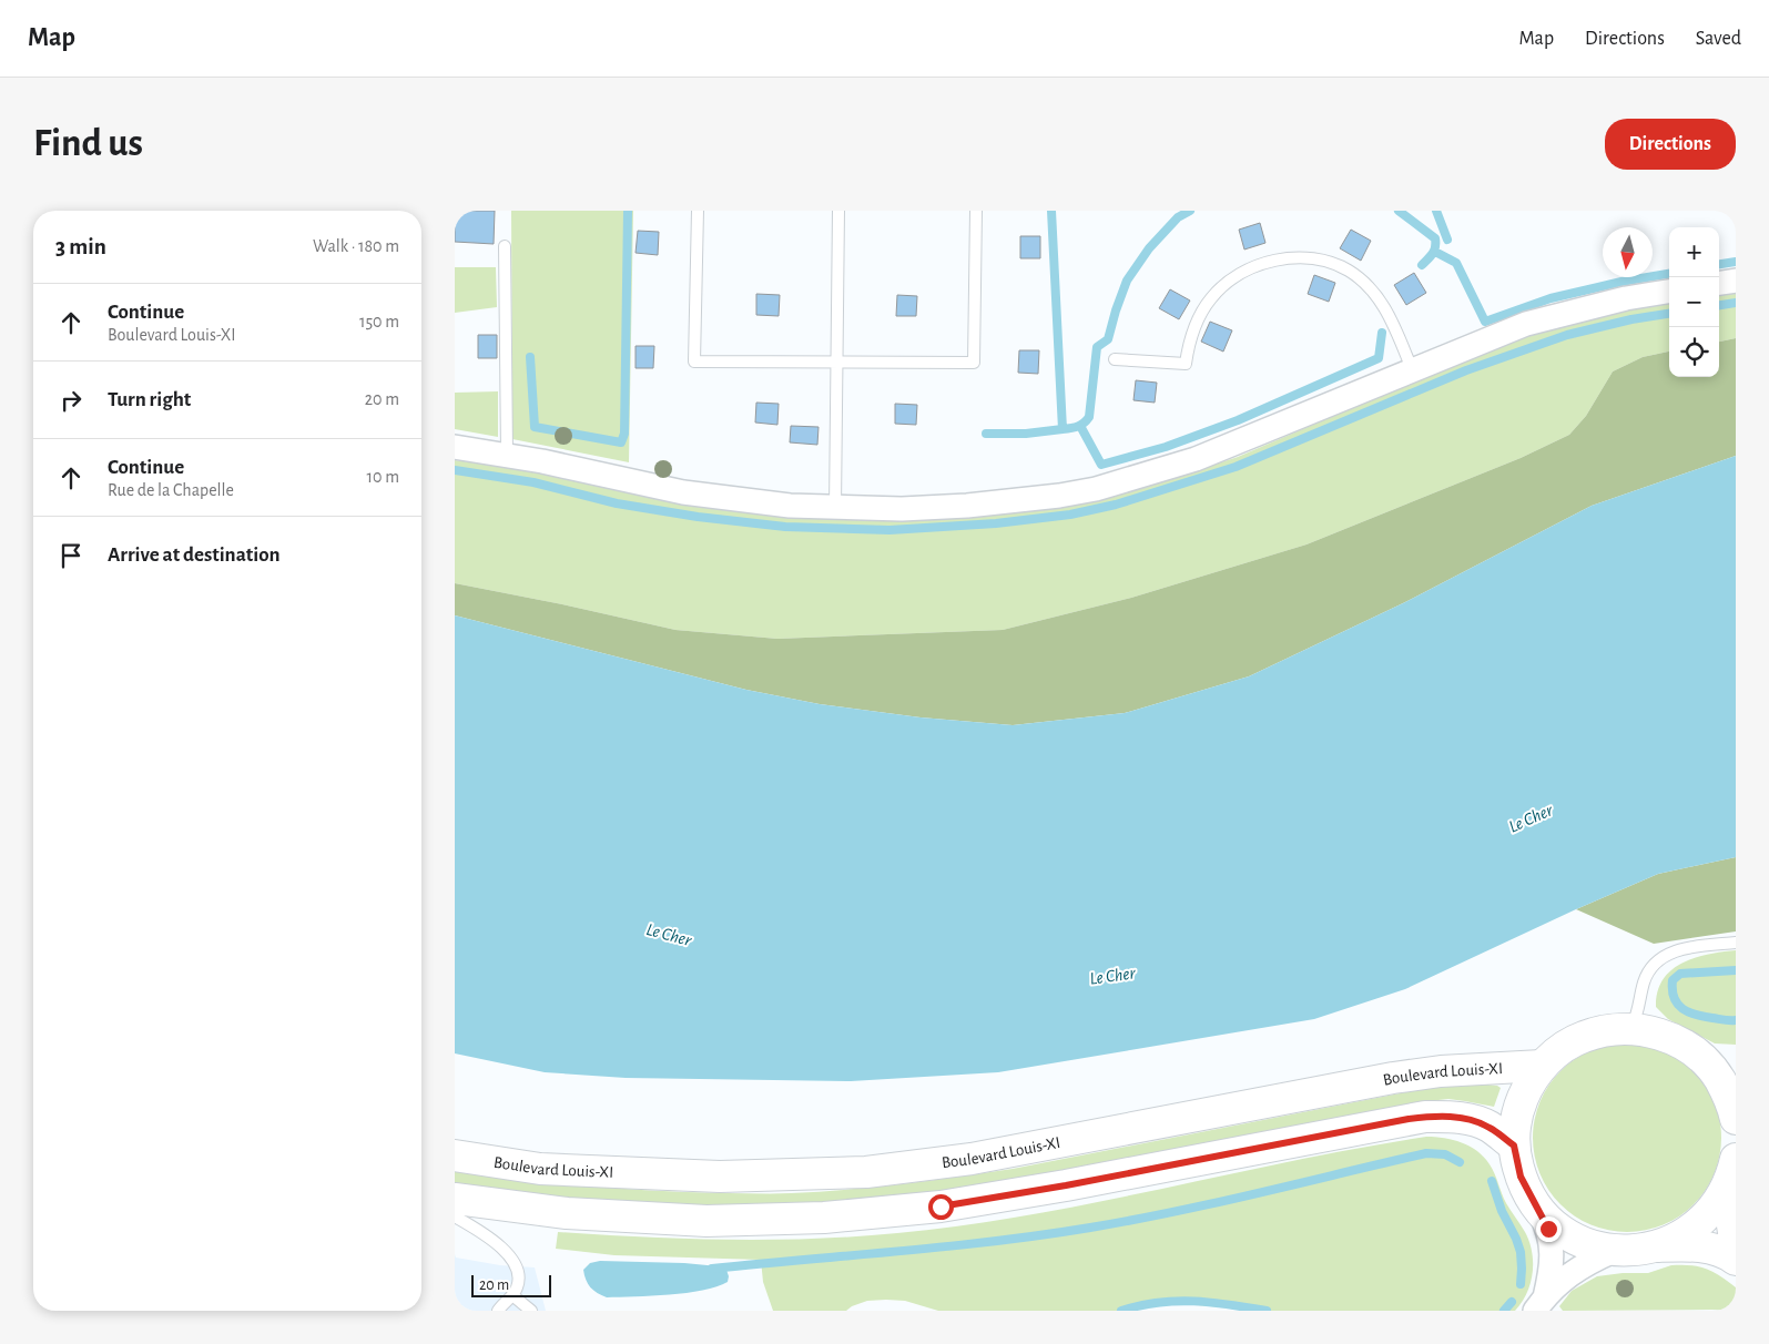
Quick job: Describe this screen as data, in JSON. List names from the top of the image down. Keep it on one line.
{"streets":{"main road":["Boulevard Louis-XI"]},"water":["Le Cher"],"scale_bar":"20 m","north":"bottom","page":{"header":"Map","nav":["Map","Directions","Saved"],"buttons":"Directions","title":"Find us","heading":["3 min","Walk · 180 m"],"map_buttons":["+","−"],"list":[["Continue","Boulevard Louis-XI","150 m"],["Turn right","20 m"],["Continue","Rue de la Chapelle","10 m"],"Arrive at destination"],"scale":"20 m"}}
